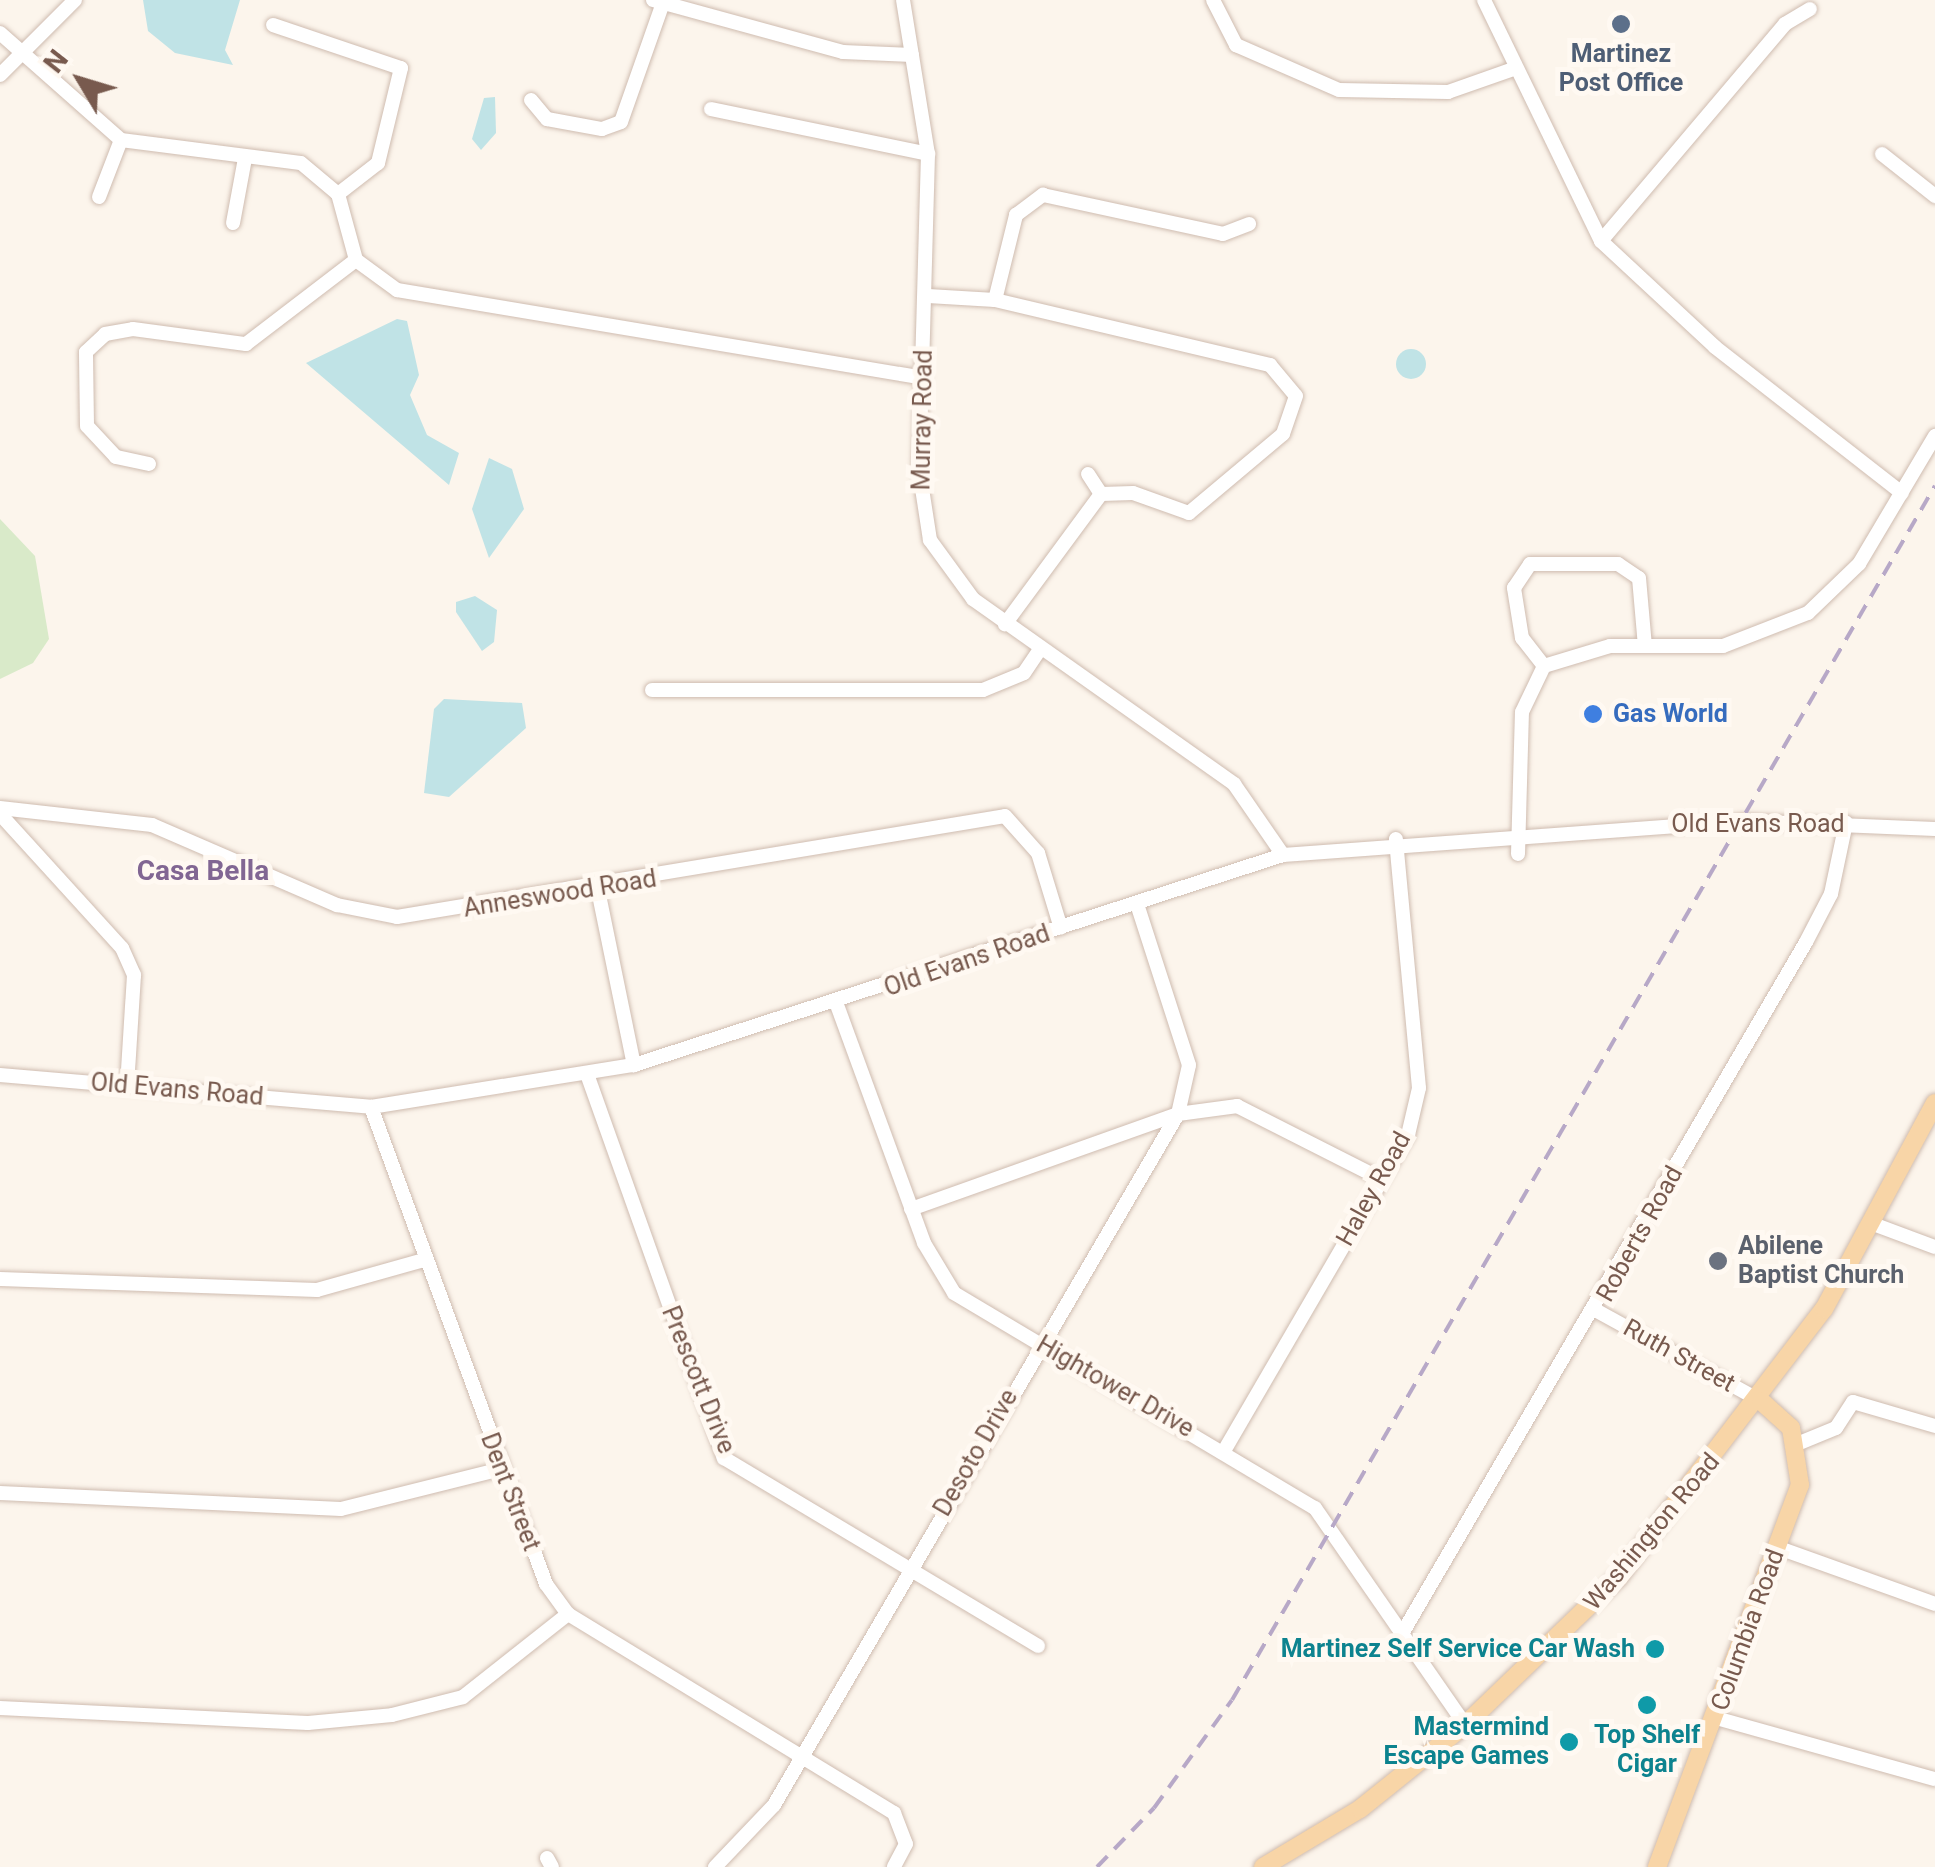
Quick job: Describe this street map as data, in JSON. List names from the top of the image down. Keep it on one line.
{"streets":{"main road":["Washington Road","Columbia Road"],"street":["Murray Road","Old Evans Road","Anneswood Road","Haley Road","Roberts Road","Ruth Street","Prescott Drive","Hightower Drive","Desoto Drive","Dent Street"]},"crossings":[["Murray Road","Old Evans Road"],["Old Evans Road","Anneswood Road"],["Old Evans Road","Haley Road"],["Old Evans Road","Roberts Road"],["Old Evans Road","Prescott Drive"],["Old Evans Road","Hightower Drive"],["Old Evans Road","Desoto Drive"],["Old Evans Road","Dent Street"],["Haley Road","Hightower Drive"],["Roberts Road","Ruth Street"],["Roberts Road","Hightower Drive"],["Ruth Street","Washington Road"],["Prescott Drive","Desoto Drive"],["Hightower Drive","Desoto Drive"],["Hightower Drive","Washington Road"],["Desoto Drive","Dent Street"]],"districts":["Casa Bella"],"places":["Martinez Post Office","Gas World","Abilene Baptist Church","Martinez Self Service Car Wash","Top Shelf Cigar","Mastermind Escape Games"],"north":"top left"}
